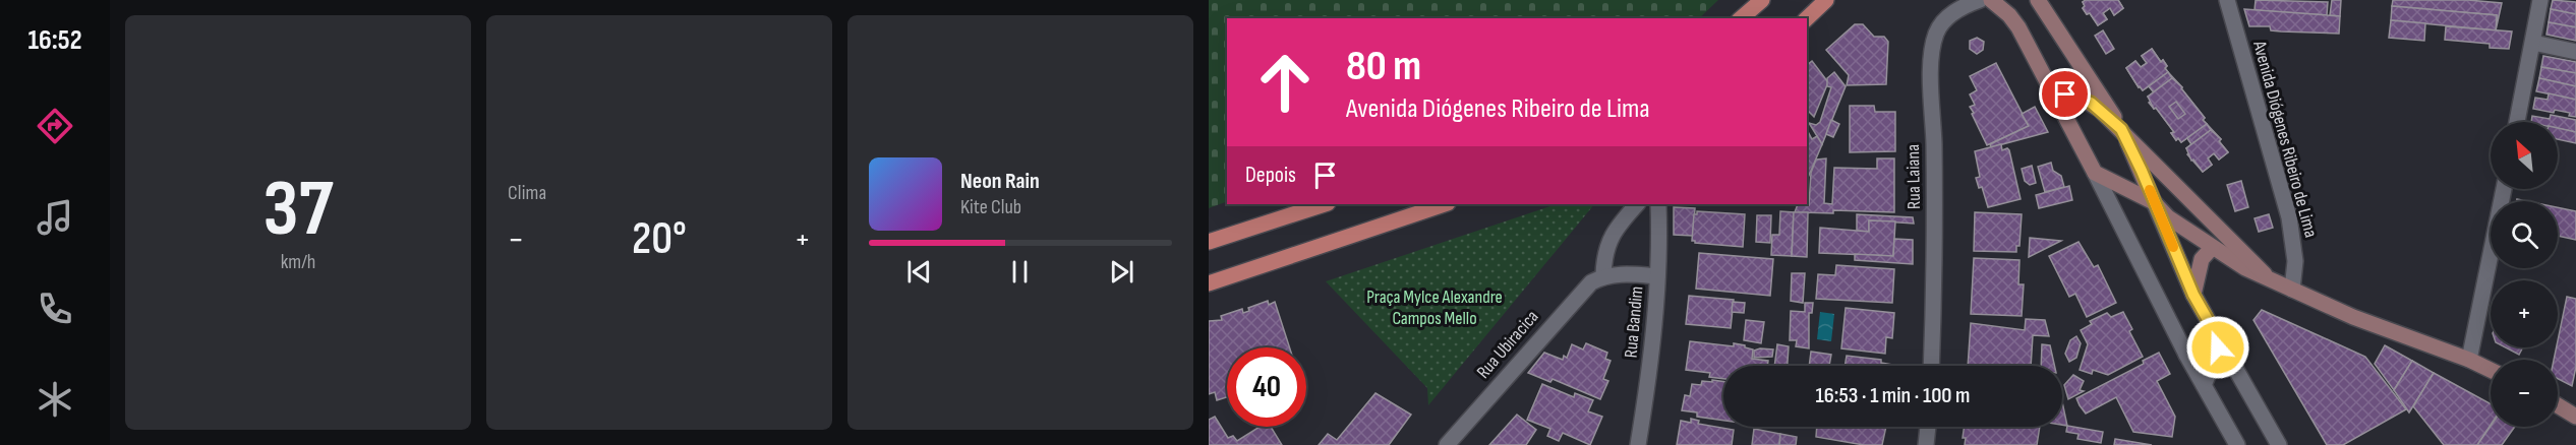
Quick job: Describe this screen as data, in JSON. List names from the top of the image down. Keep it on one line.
{"streets":{"street":["Avenida Diógenes Ribeiro de Lima","Rua Laiana","Rua Bandim","Rua Ubiracica"]},"parks":["Praça Mylce Alexandre Campos Mello"],"north":"top left","page":{"tabs":"16:52","tile":[["37","km/h"],"Clima"],"turn":["80 m","Avenida Diógenes Ribeiro de Lima"],"map_buttons":["+","−"],"then":"Depois","song":["Neon Rain","Kite Club"],"heat":["−","20°","+"],"limit":"40","trip":"16:53 · 1 min · 100 m"}}
